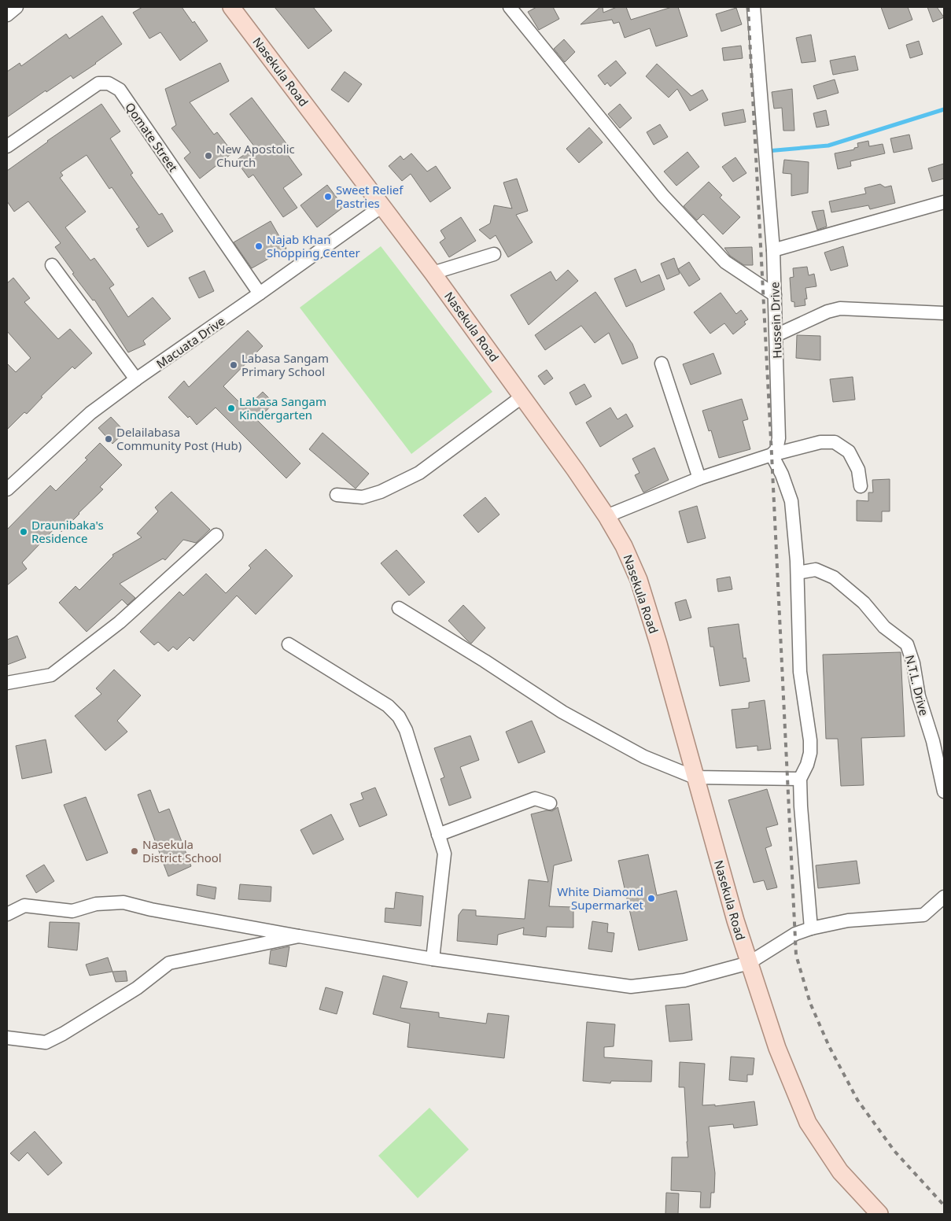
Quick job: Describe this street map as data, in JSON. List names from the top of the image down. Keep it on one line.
{"streets":{"main road":["Nasekula Road"],"street":["Qomate Street","Hussein Drive","Macuata Drive","N.T.L. Drive"]},"crossings":[["Nasekula Road","Macuata Drive"],["Qomate Street","Macuata Drive"]],"places":["New Apostolic Church","Sweet Relief Pastries","Najab Khan Shopping Center","Labasa Sangam Primary School","Labasa Sangam Kindergarten","Delailabasa Community Post (Hub)","Draunibaka's Residence","Nasekula District School","White Diamond Supermarket"]}
